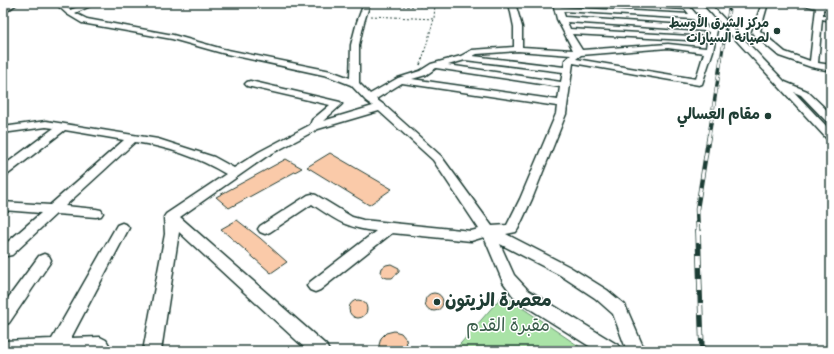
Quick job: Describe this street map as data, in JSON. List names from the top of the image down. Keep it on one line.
{"parks":["مقبرة القدم"],"places":["مركز الشرق الأوسط لصيانة السيارات","مقام العسالي","معصرة الزيتون"]}
